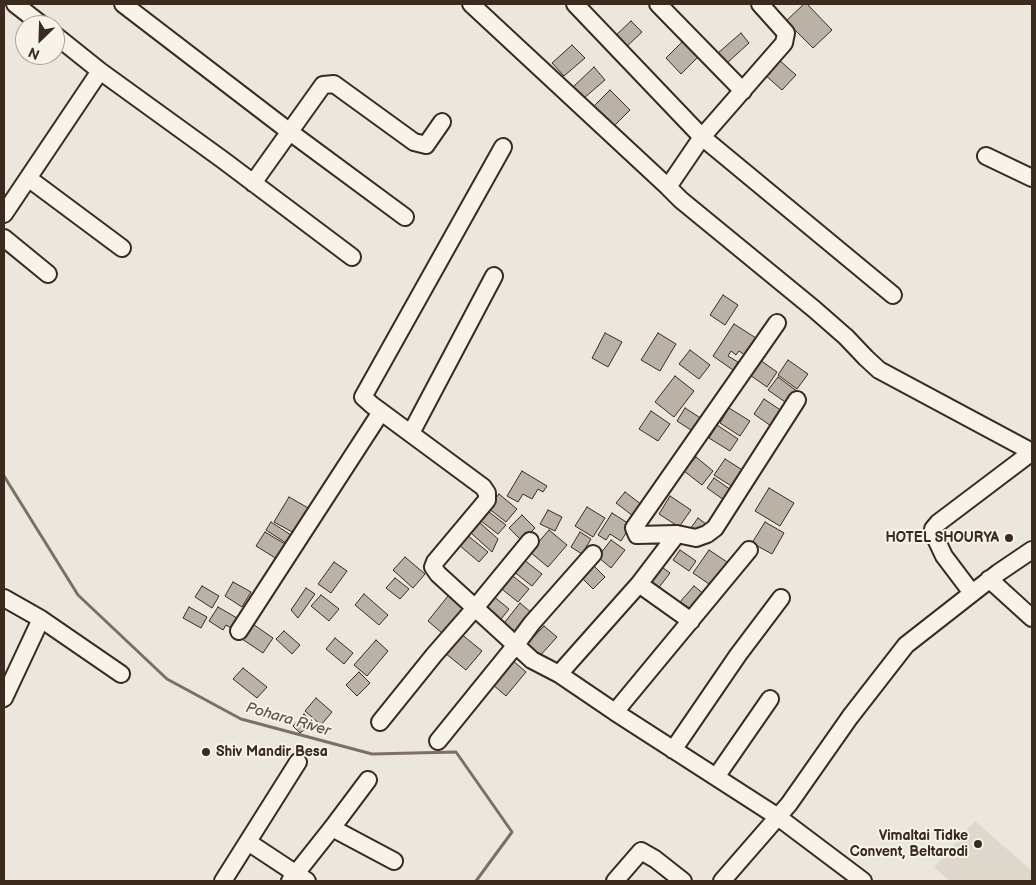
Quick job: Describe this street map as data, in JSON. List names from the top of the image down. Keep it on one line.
{"water":["Pohara River"],"places":["HOTEL SHOURYA","Shiv Mandir Besa","Vimaltai Tidke Convent, Beltarodi"],"north":"bottom left"}
